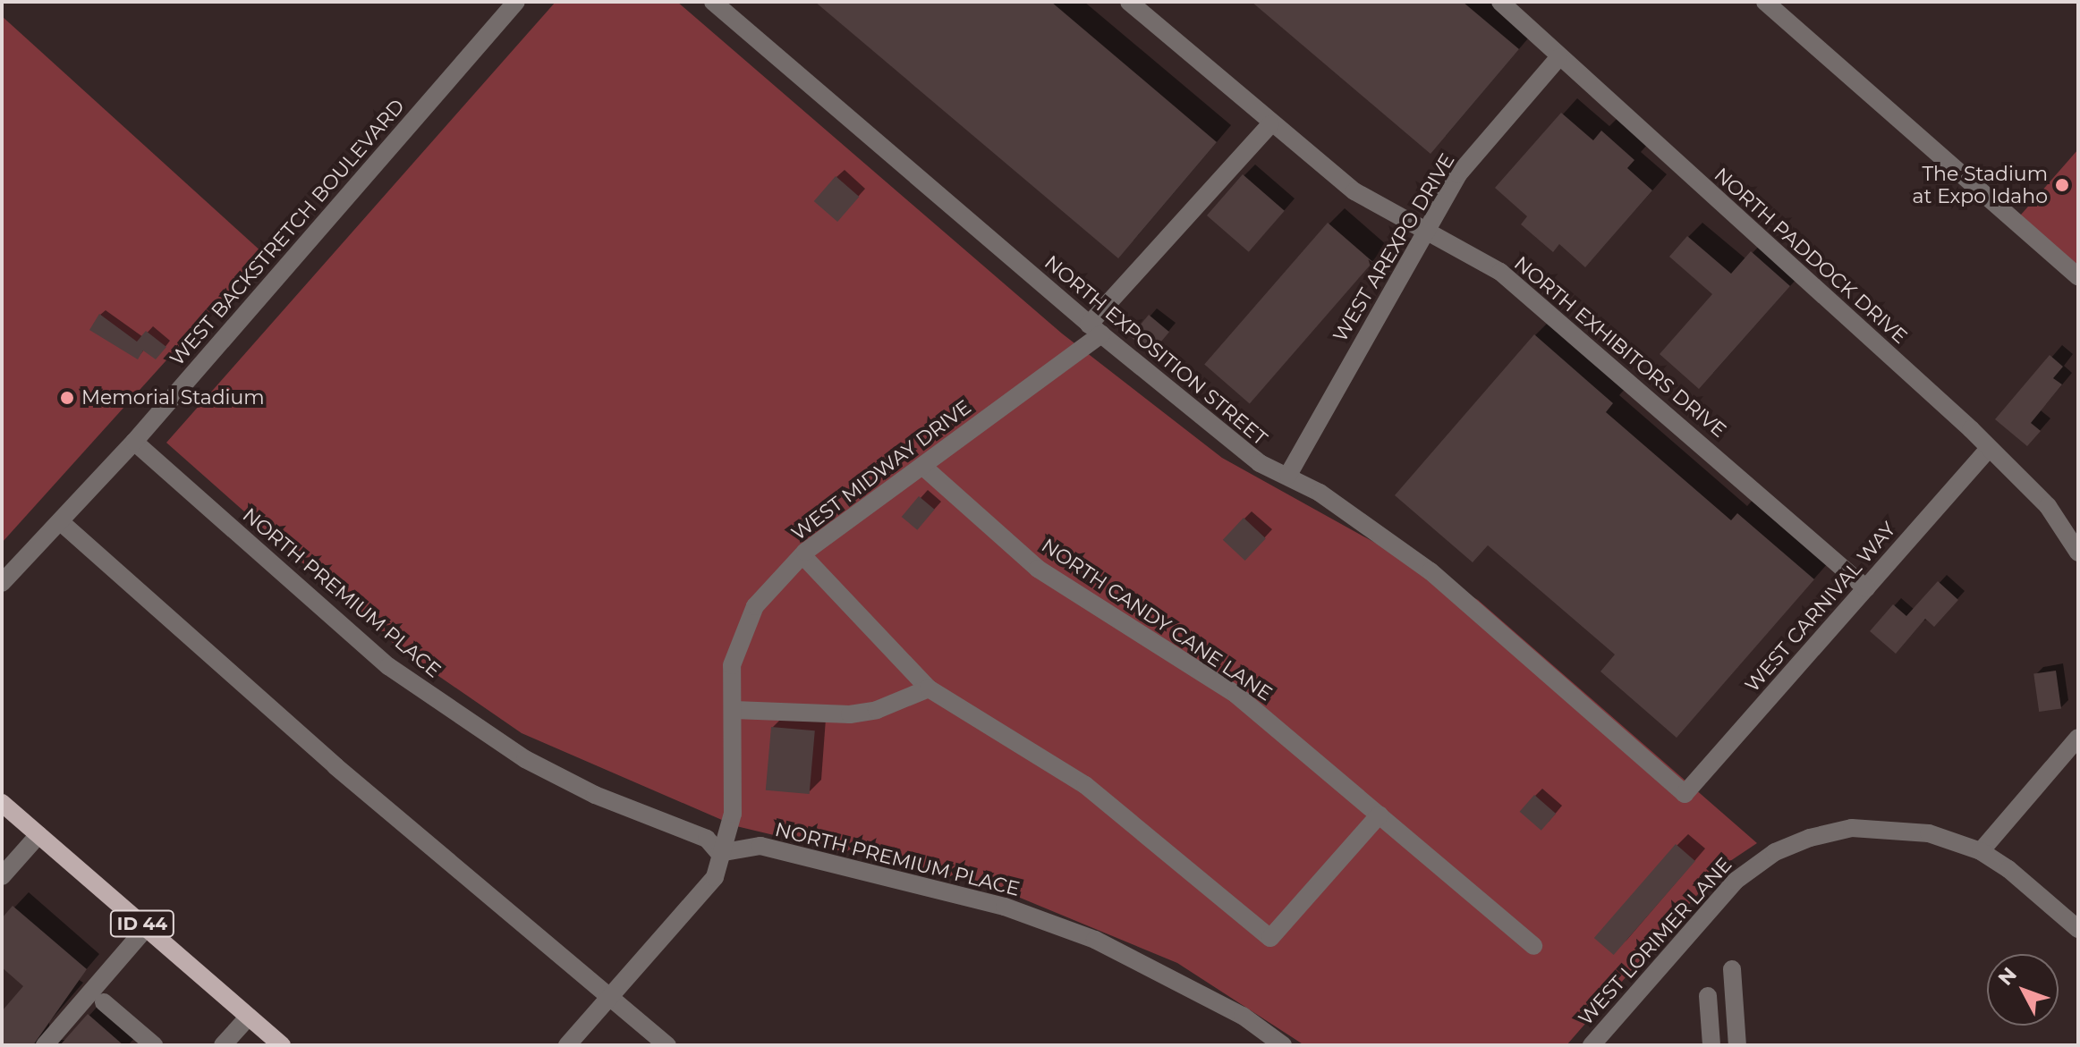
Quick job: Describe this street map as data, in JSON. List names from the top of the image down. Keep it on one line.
{"streets":{"main road":["ID 44"],"street":["WEST BACKSTRETCH BOULEVARD","WEST AREXPO DRIVE","NORTH PADDOCK DRIVE","NORTH EXHIBITORS DRIVE","NORTH EXPOSITION STREET","WEST MIDWAY DRIVE","NORTH PREMIUM PLACE","WEST CARNIVAL WAY","NORTH CANDY CANE LANE","WEST LORIMER LANE"]},"crossings":[["WEST BACKSTRETCH BOULEVARD","NORTH PREMIUM PLACE"],["WEST AREXPO DRIVE","NORTH PADDOCK DRIVE"],["WEST AREXPO DRIVE","NORTH EXHIBITORS DRIVE"],["WEST AREXPO DRIVE","NORTH EXPOSITION STREET"],["NORTH PADDOCK DRIVE","WEST CARNIVAL WAY"],["NORTH EXHIBITORS DRIVE","WEST MIDWAY DRIVE"],["NORTH EXHIBITORS DRIVE","WEST CARNIVAL WAY"],["NORTH EXPOSITION STREET","WEST MIDWAY DRIVE"],["NORTH EXPOSITION STREET","WEST CARNIVAL WAY"],["WEST MIDWAY DRIVE","NORTH PREMIUM PLACE"],["WEST MIDWAY DRIVE","NORTH CANDY CANE LANE"]],"places":["The Stadium at Expo Idaho","Memorial Stadium"],"north":"top left"}
